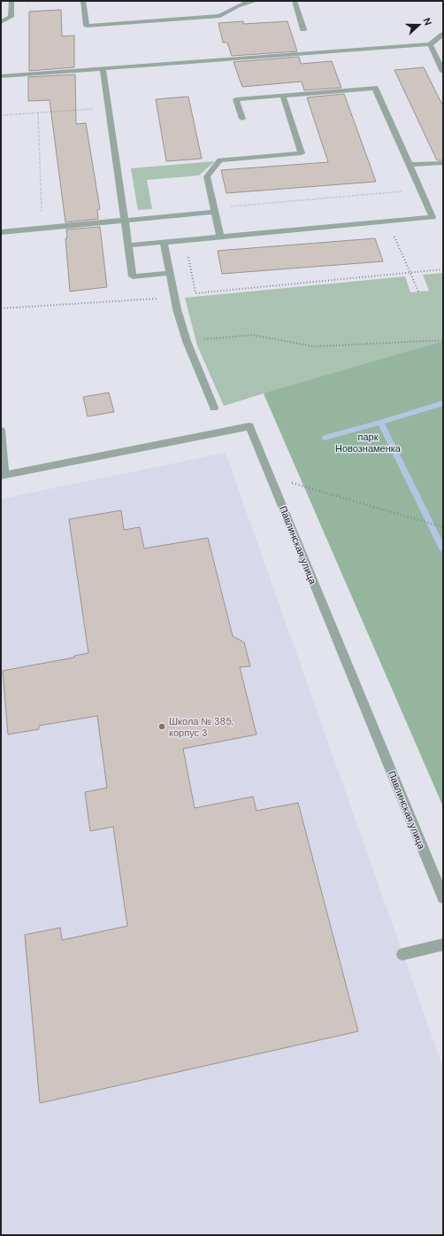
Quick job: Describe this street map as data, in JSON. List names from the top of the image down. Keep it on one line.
{"streets":{"street":["Павлинская улица"]},"parks":["парк Новознаменка"],"places":["Школа № 385, корпус 3"],"north":"right"}
